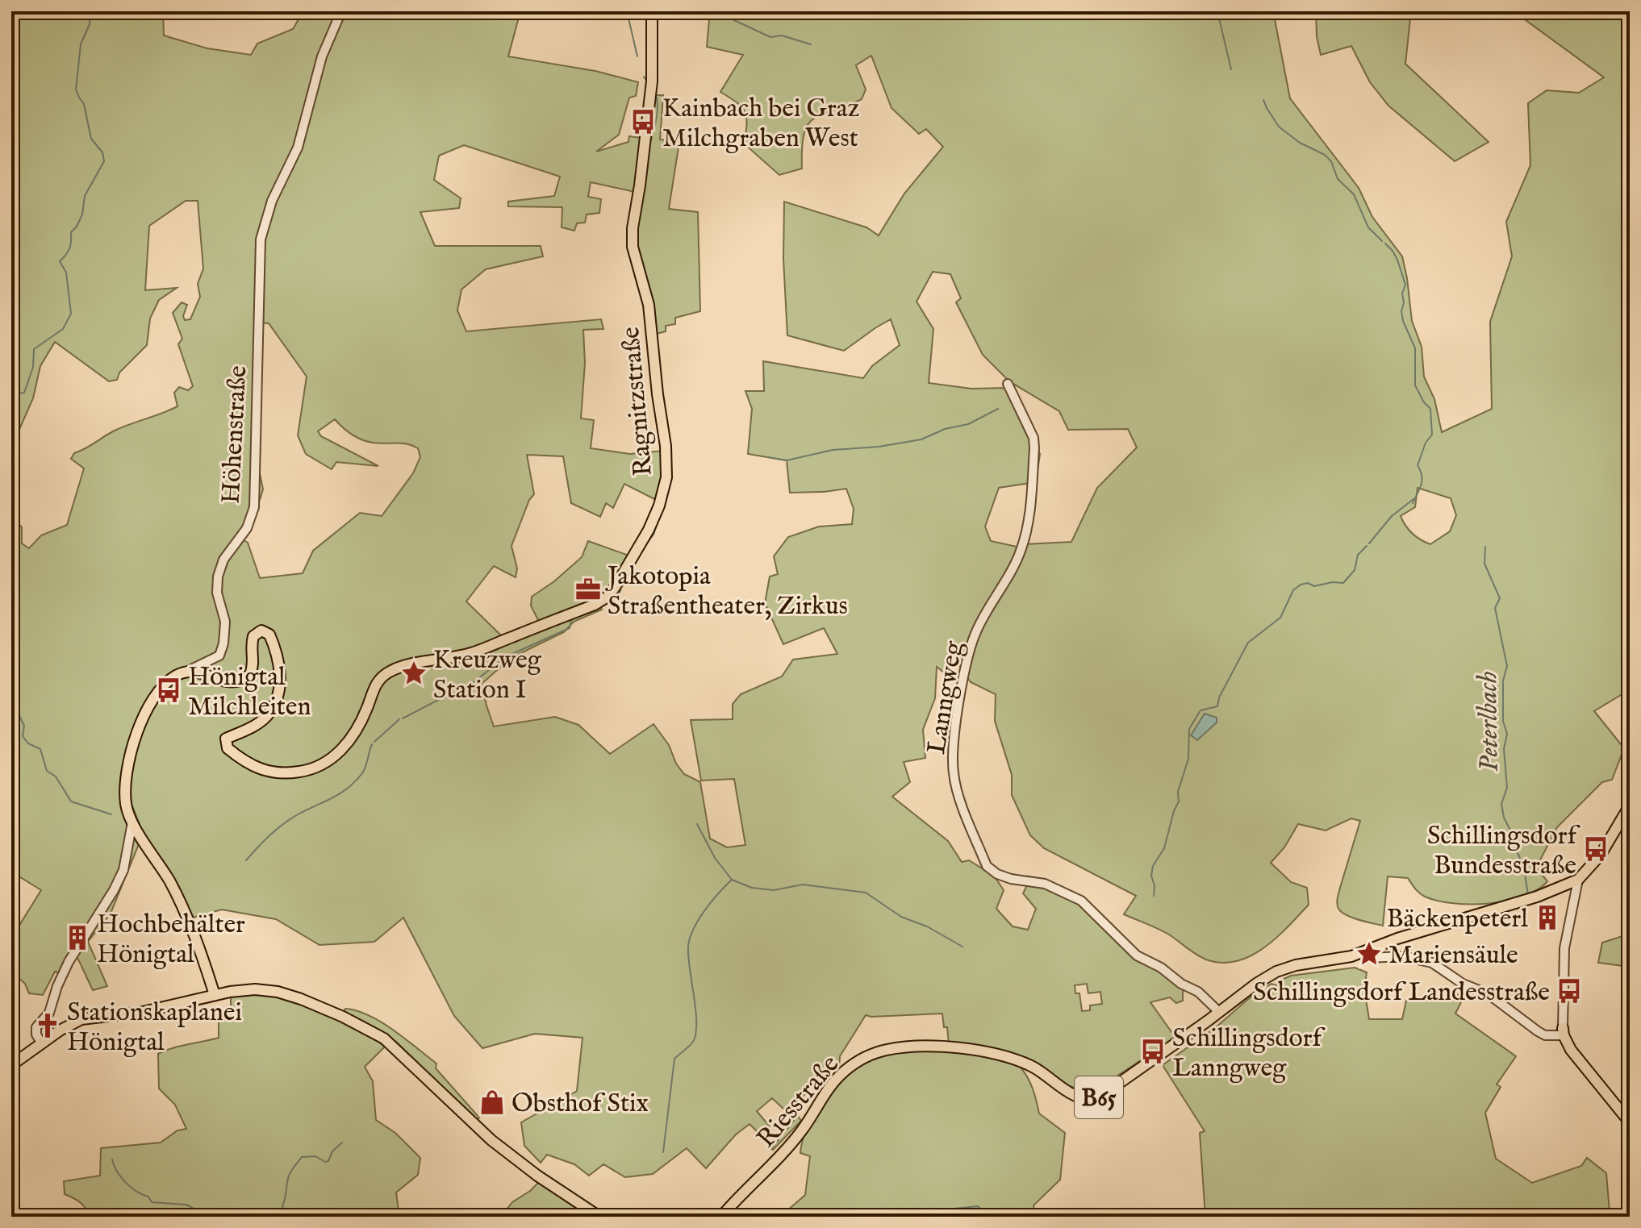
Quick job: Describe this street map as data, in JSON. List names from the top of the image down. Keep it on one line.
{"streets":{"main road":["Ragnitzstraße","Höhenstraße","B65","Riesstraße"],"street":["Lanngweg"]},"crossings":[["Ragnitzstraße","Höhenstraße"],["Lanngweg","Riesstraße"]],"water":["Peterlbach"],"places":{"bus stop":["Kainbach bei Graz Milchgraben West","Hönigtal Milchleiten","Schillingsdorf Bundesstraße","Schillingsdorf Landesstraße","Schillingsdorf Lanngweg"],"office":["Jakotopia Straßentheater, Zirkus"],"place":["Kreuzweg Station I","Mariensäule"],"building":["Bäckenpeterl","Hochbehälter Hönigtal"],"church":["Stationskaplanei Hönigtal"],"shop":["Obsthof Stix"]}}
